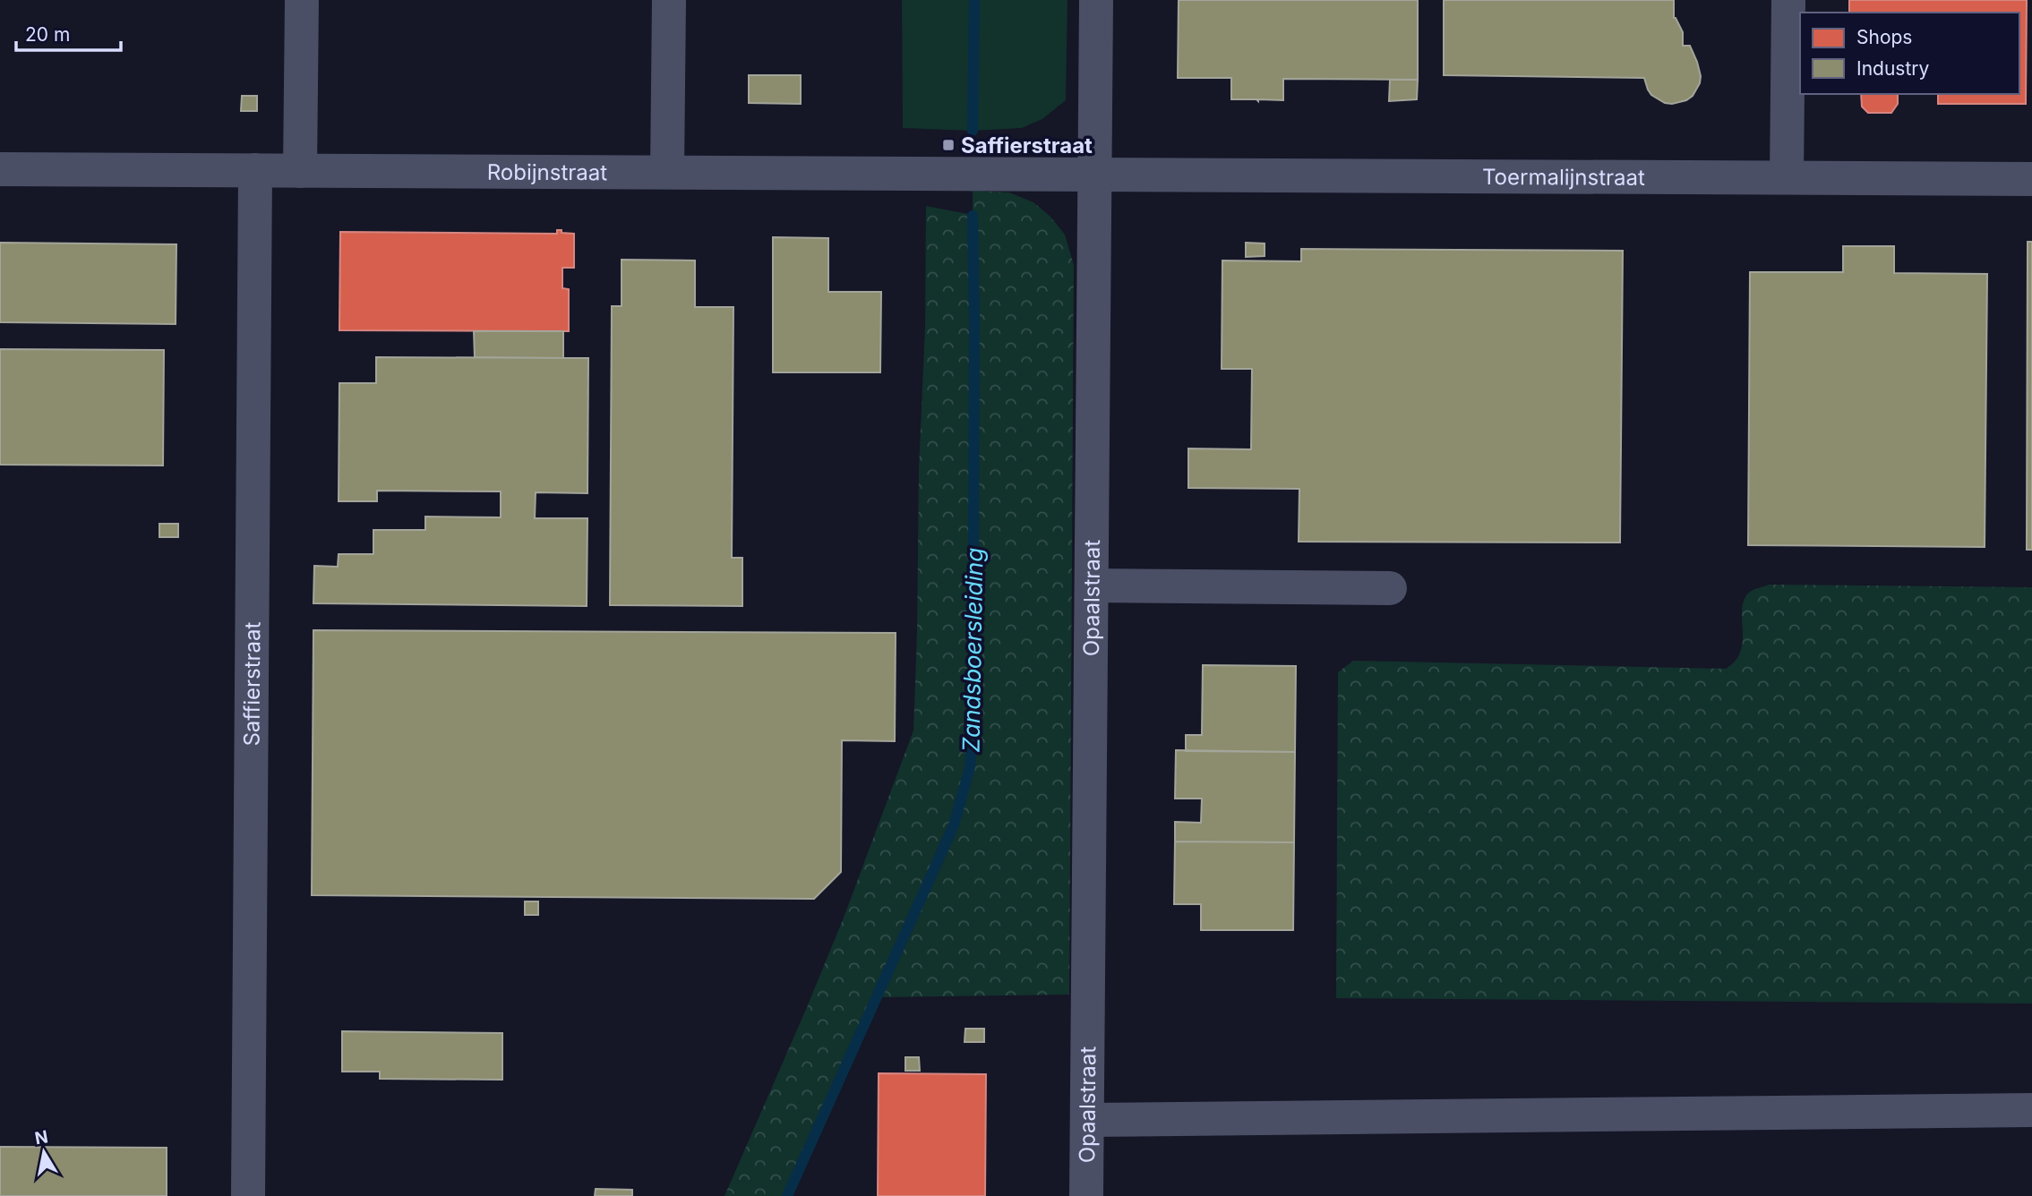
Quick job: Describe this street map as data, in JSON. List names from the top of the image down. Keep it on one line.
{"streets":{"street":["Robijnstraat","Toermalijnstraat","Opaalstraat","Saffierstraat"]},"crossings":[["Robijnstraat","Toermalijnstraat"],["Robijnstraat","Opaalstraat"],["Robijnstraat","Saffierstraat"],["Toermalijnstraat","Opaalstraat"]],"water":["Zandsboersleiding"],"places":{"transit":["Saffierstraat"]},"legend":["Shops","Industry"],"scale_bar":"20 m","north":"top"}
